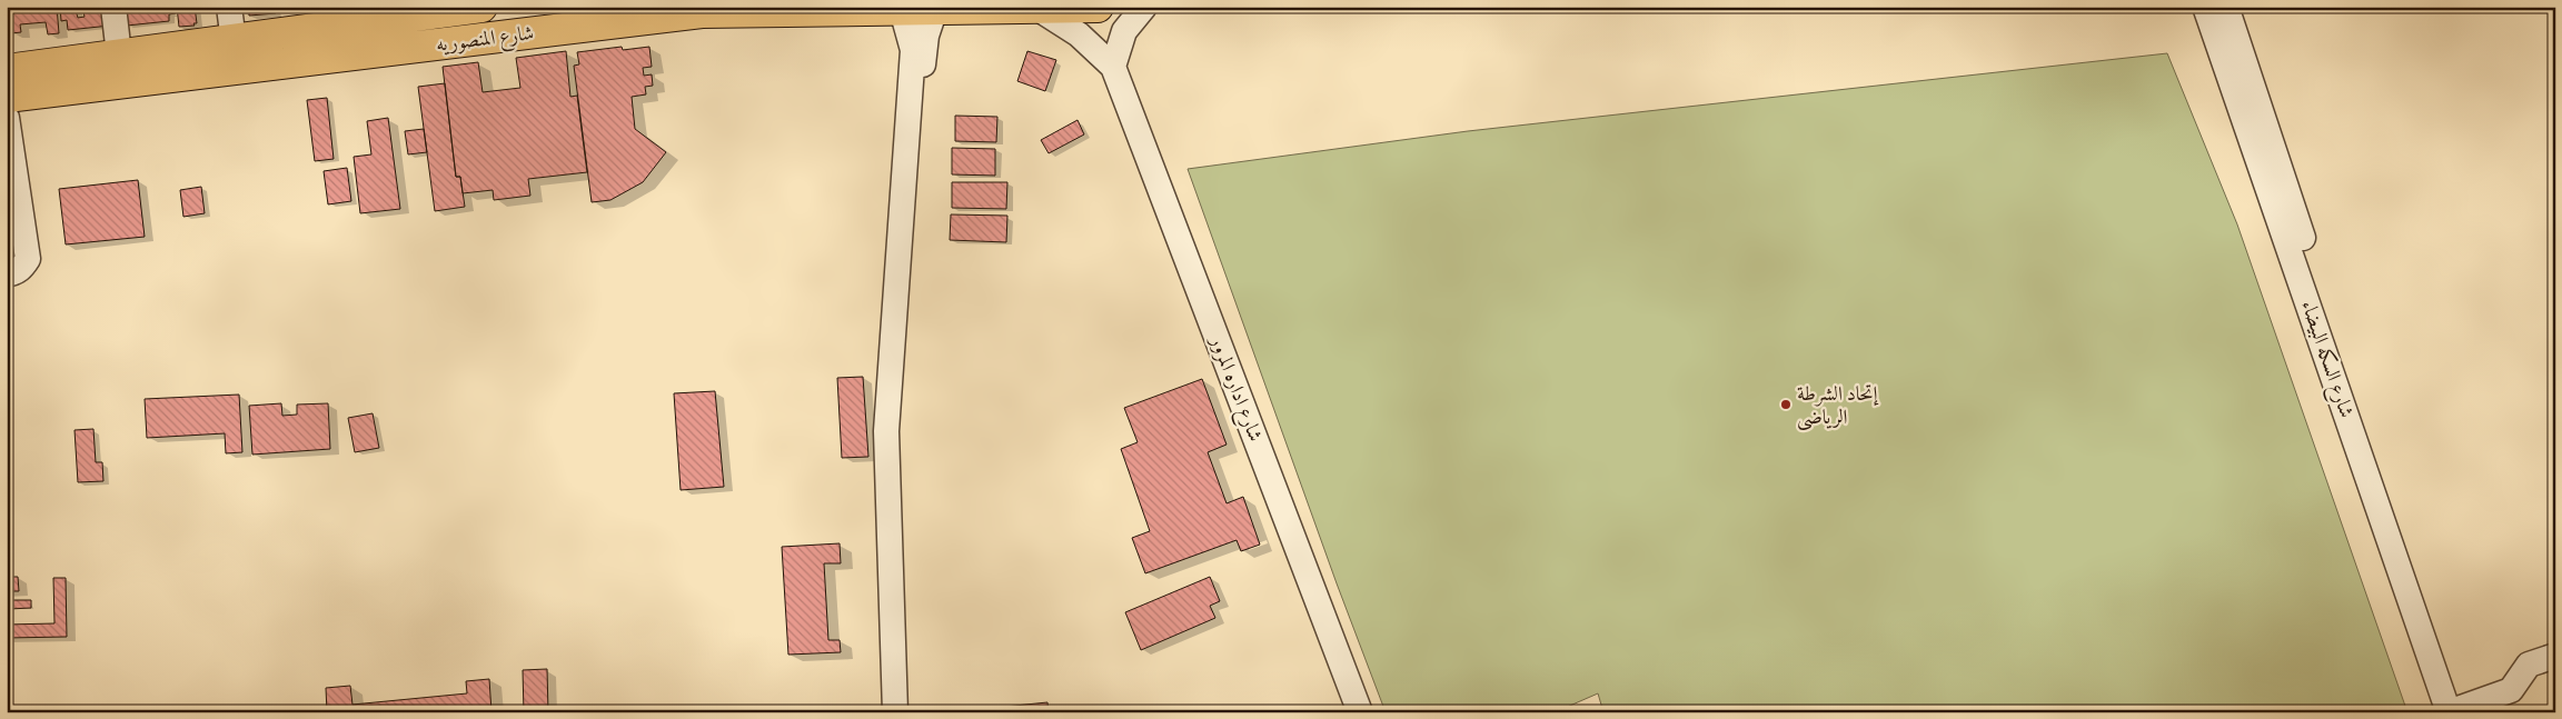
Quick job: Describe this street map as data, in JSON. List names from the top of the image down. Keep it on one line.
{"streets":{"main road":["شارع المنصوريه"],"street":["شارع السكه البيضاء","شارع اداره المرور"]},"crossings":[["شارع المنصوريه","شارع اداره المرور"]],"places":["إتحاد الشرطة الرياضى"]}
